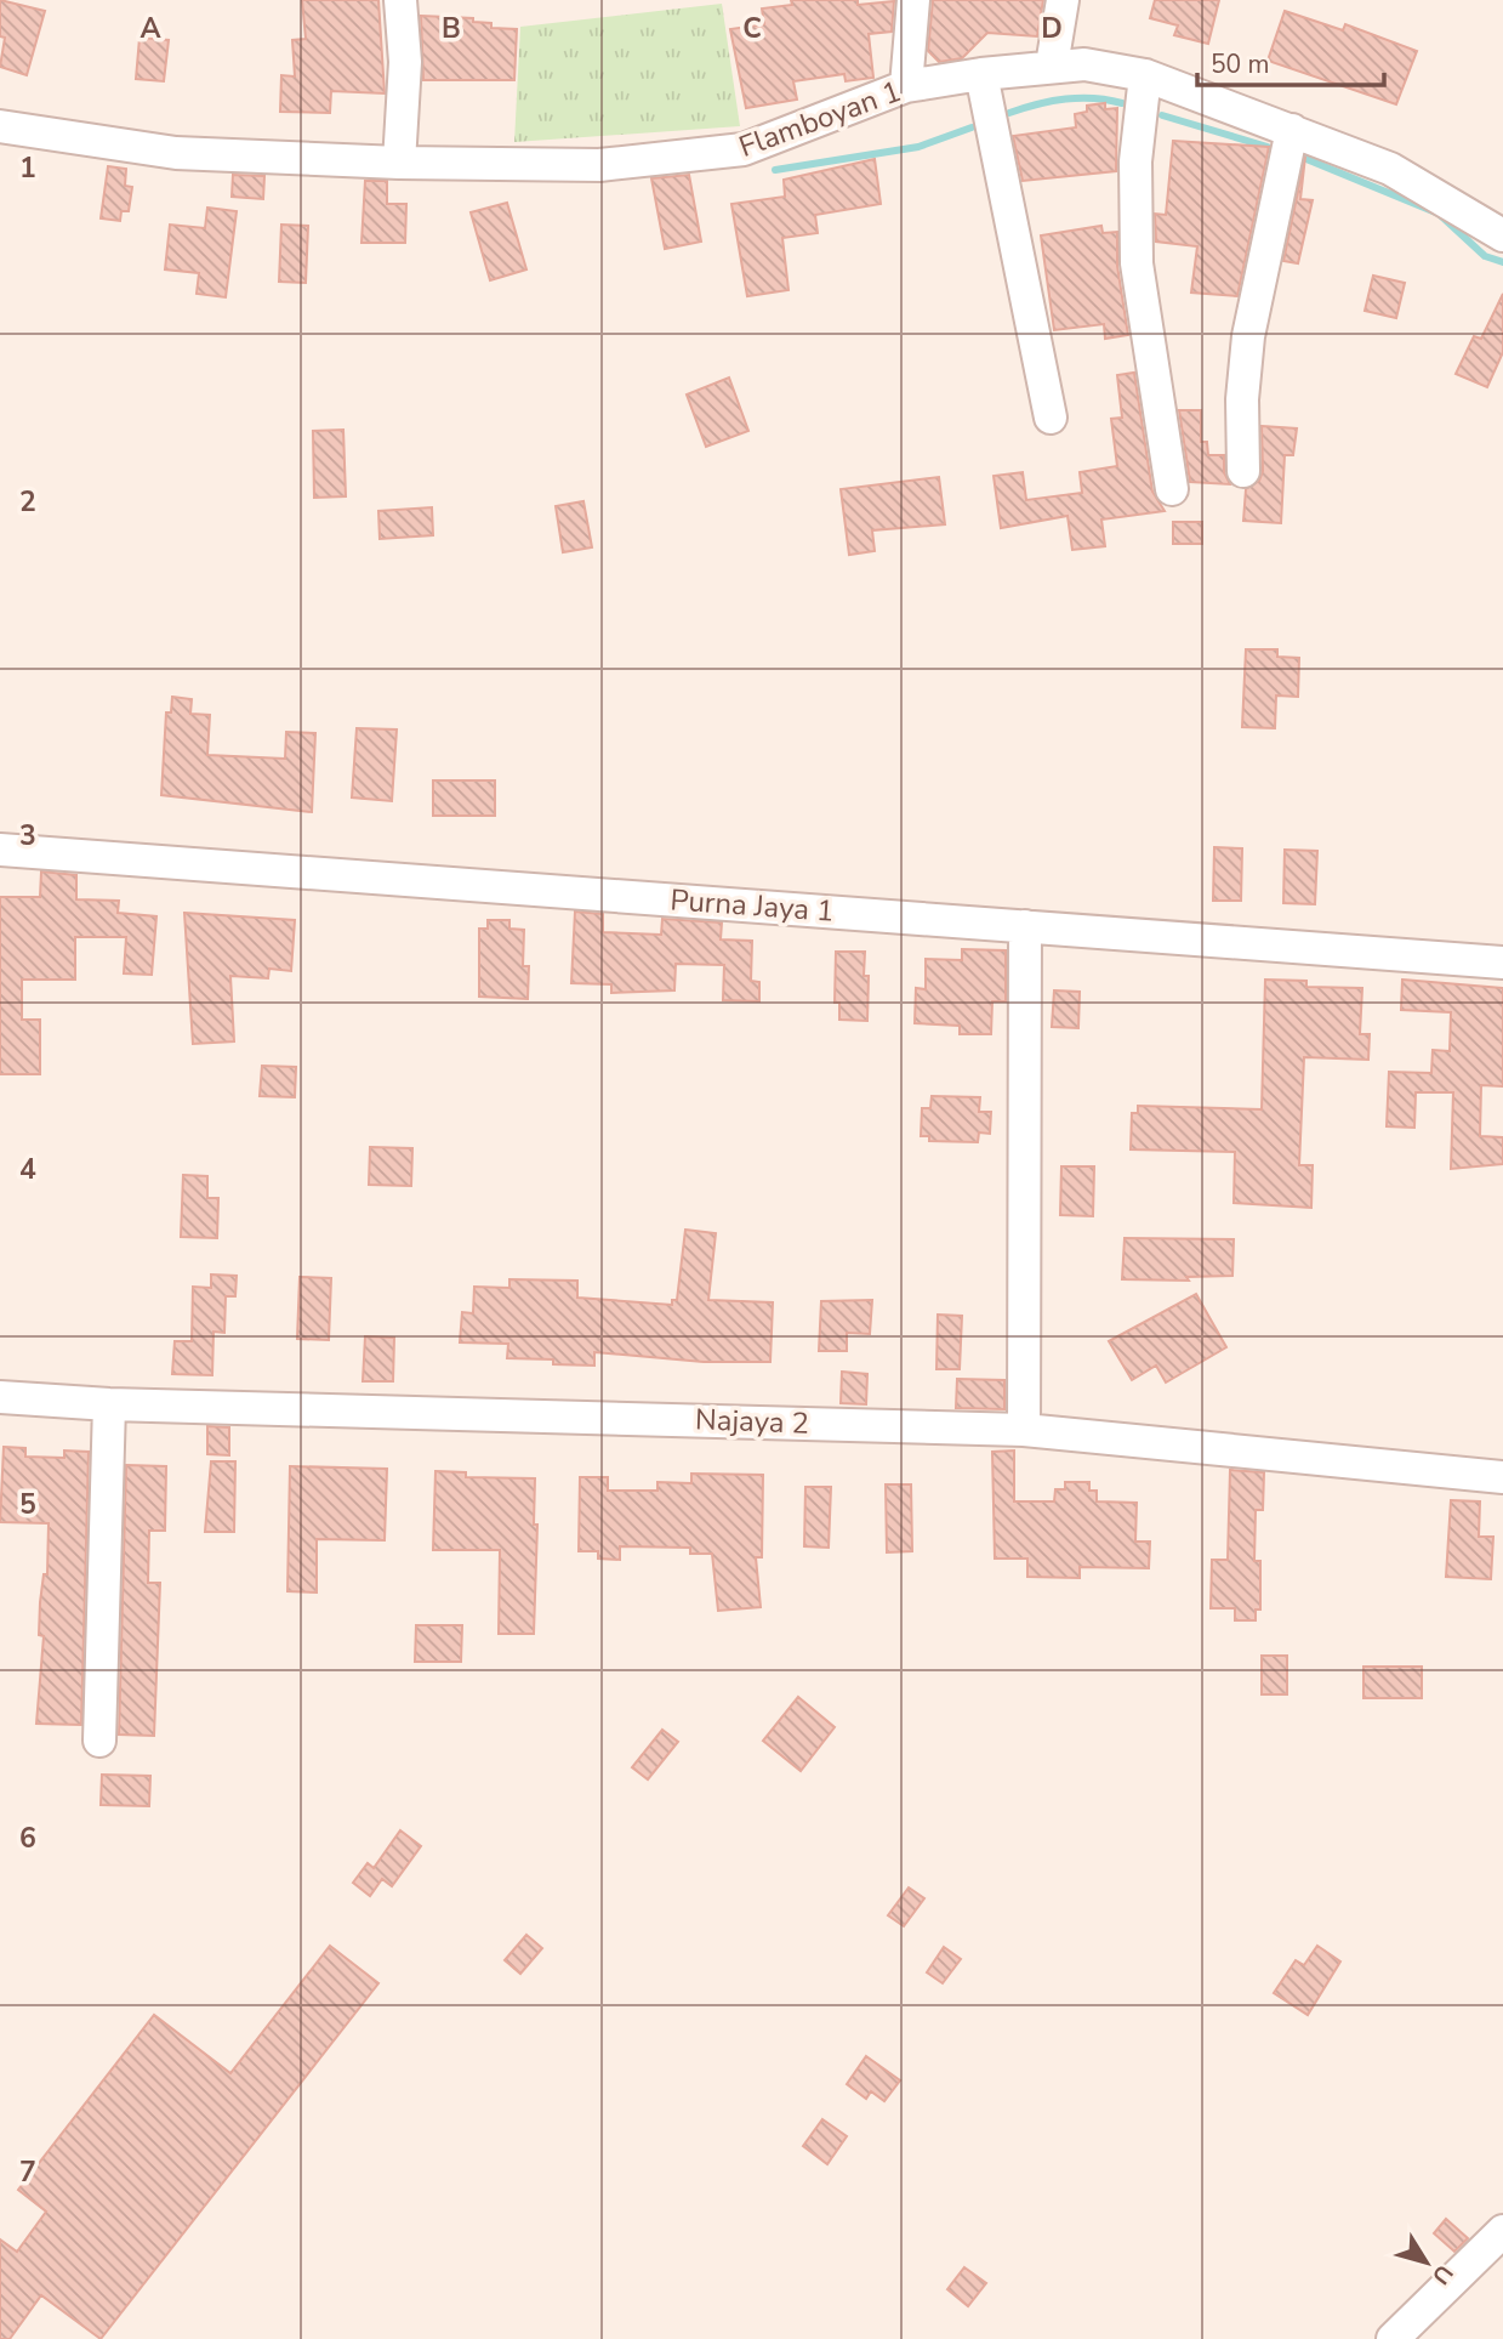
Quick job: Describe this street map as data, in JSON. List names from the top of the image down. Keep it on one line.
{"streets":{"street":["Flamboyan 1","Purna Jaya 1","Najaya 2"]},"scale_bar":"50 m","north":"bottom right","grid":{"columns":["A","B","C","D"],"rows":["1","2","3","4","5","6","7"]}}
